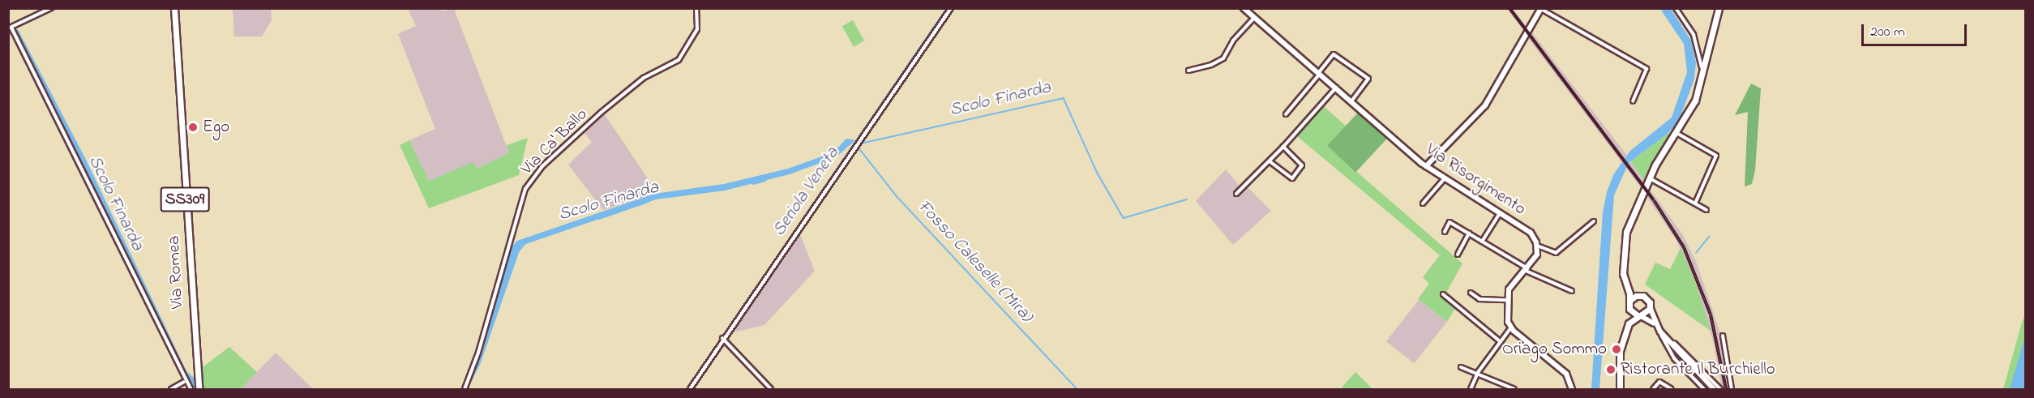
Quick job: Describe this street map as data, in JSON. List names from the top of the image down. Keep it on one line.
{"streets":{"main road":["SS309","Via Romea"],"street":["Via Ca' Ballo","Via Risorgimento"]},"water":["Scolo Finarda","Seriola Veneta","Fosso Caleselle (Mira)"],"places":["Ego","Oriago Sommo","Ristorante Il Burchiello"],"scale_bar":"200 m"}
